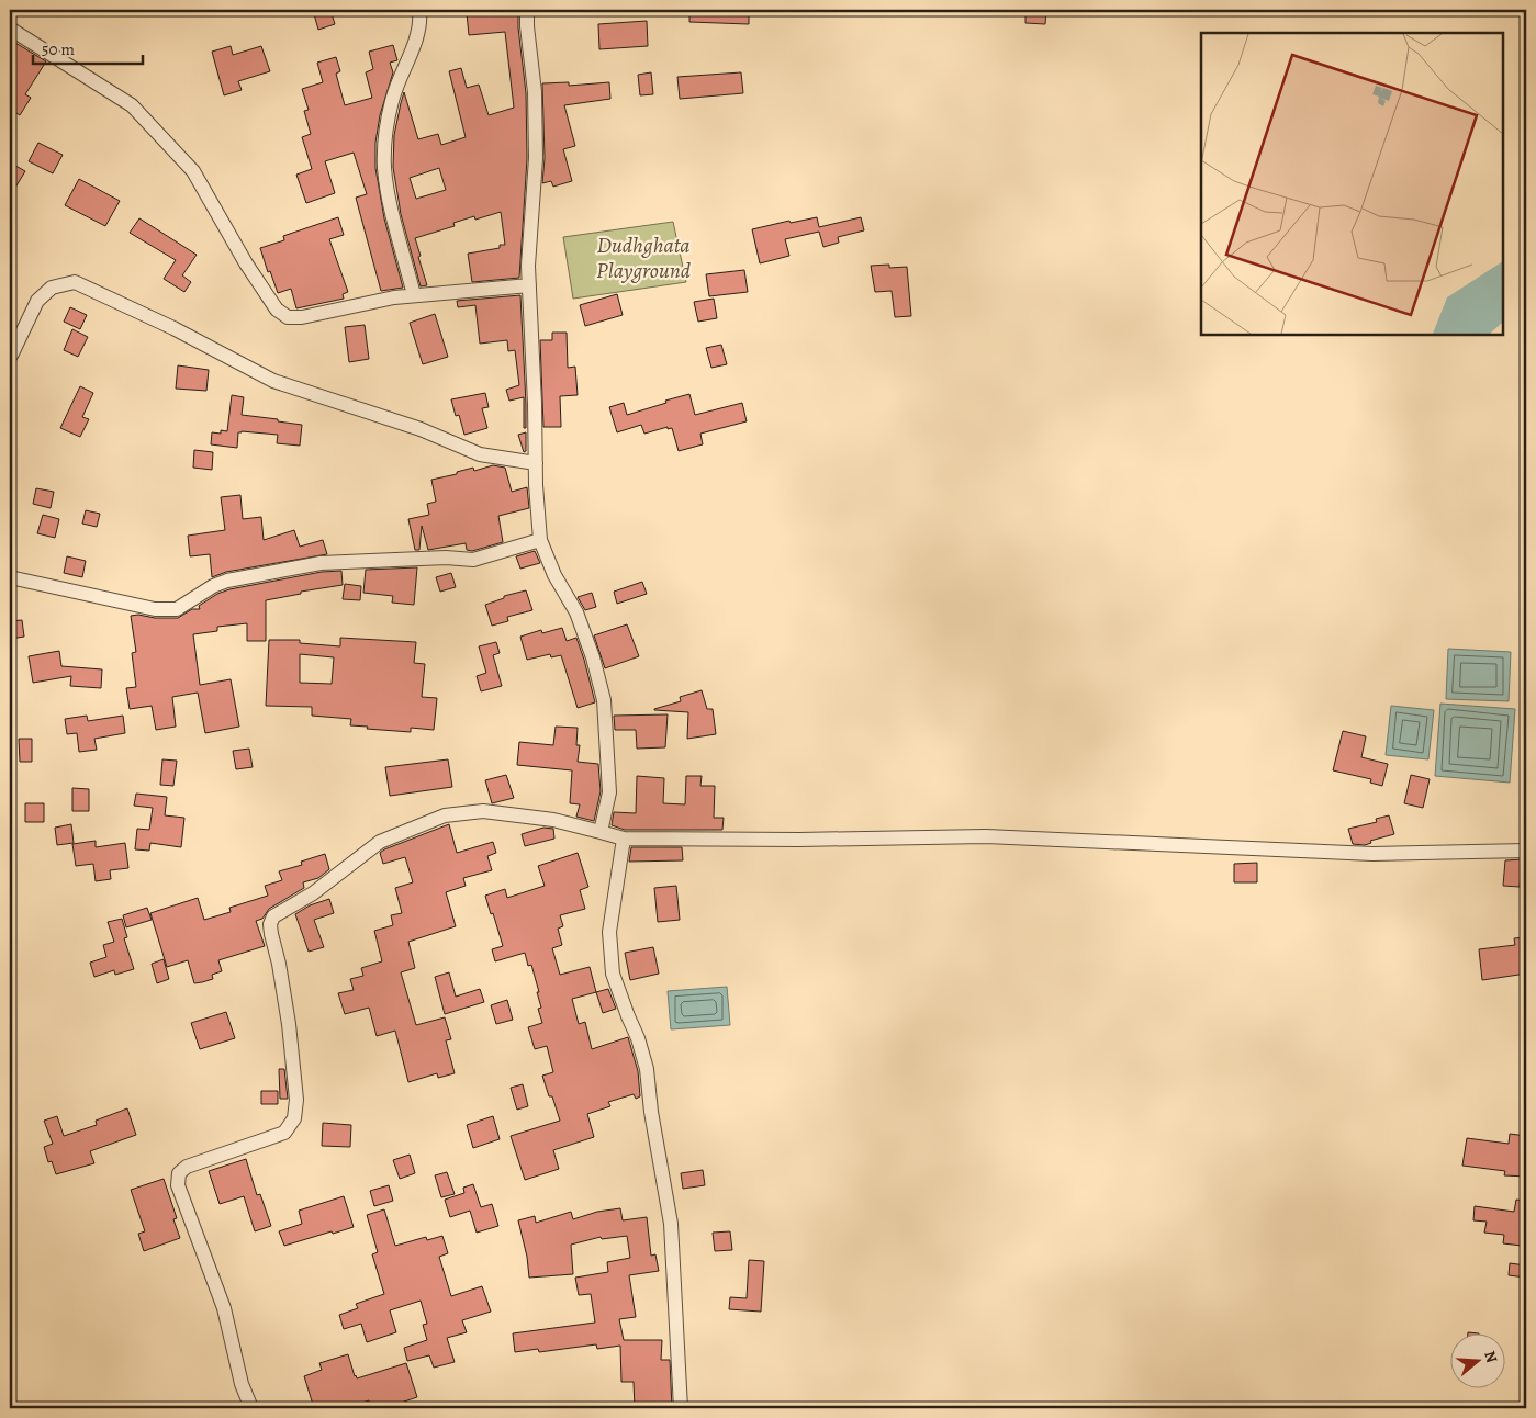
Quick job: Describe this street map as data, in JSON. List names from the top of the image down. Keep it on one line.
{"parks":["Dudhghata Playground"],"scale_bar":"50 m","north":"right"}
